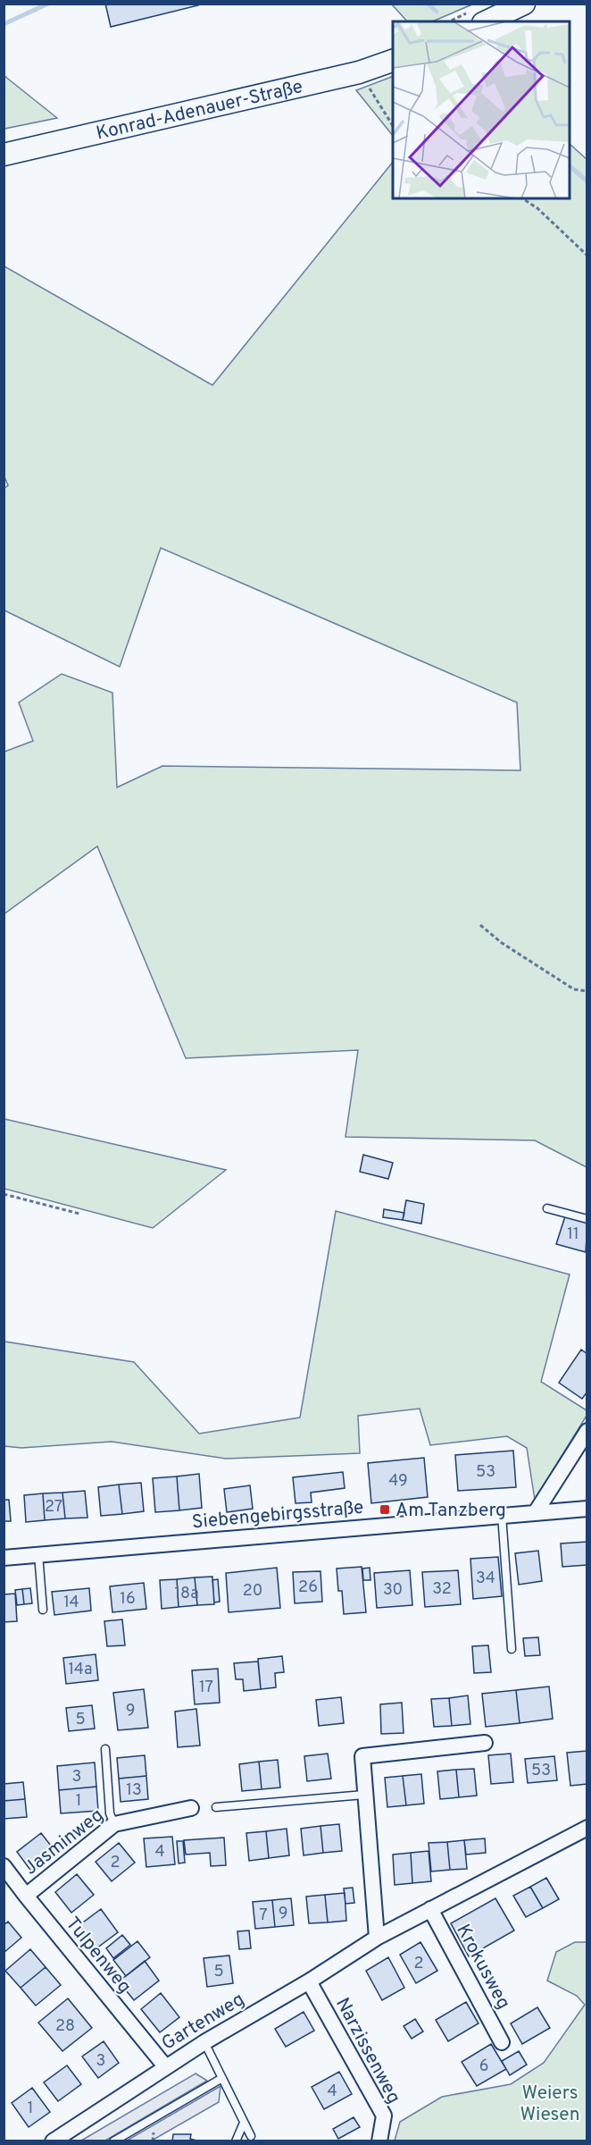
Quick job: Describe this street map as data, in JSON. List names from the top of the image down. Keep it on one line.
{"streets":{"street":["Konrad-Adenauer-Straße","Siebengebirgsstraße","Jasminweg","Tulpenweg","Krokusweg","Gartenweg","Narzissenweg"]},"crossings":[["Jasminweg","Tulpenweg"],["Tulpenweg","Gartenweg"],["Krokusweg","Gartenweg"],["Gartenweg","Narzissenweg"]],"parks":["Weiers Wiesen"],"places":{"transit":["Am Tanzberg"]},"house_numbers":["11","53","49","27","34","26","32","30","20","18a","16","14","14a","17","9","5","53","3","13","1","4","2","9","7","2","5","28","3","6","4","1"]}
